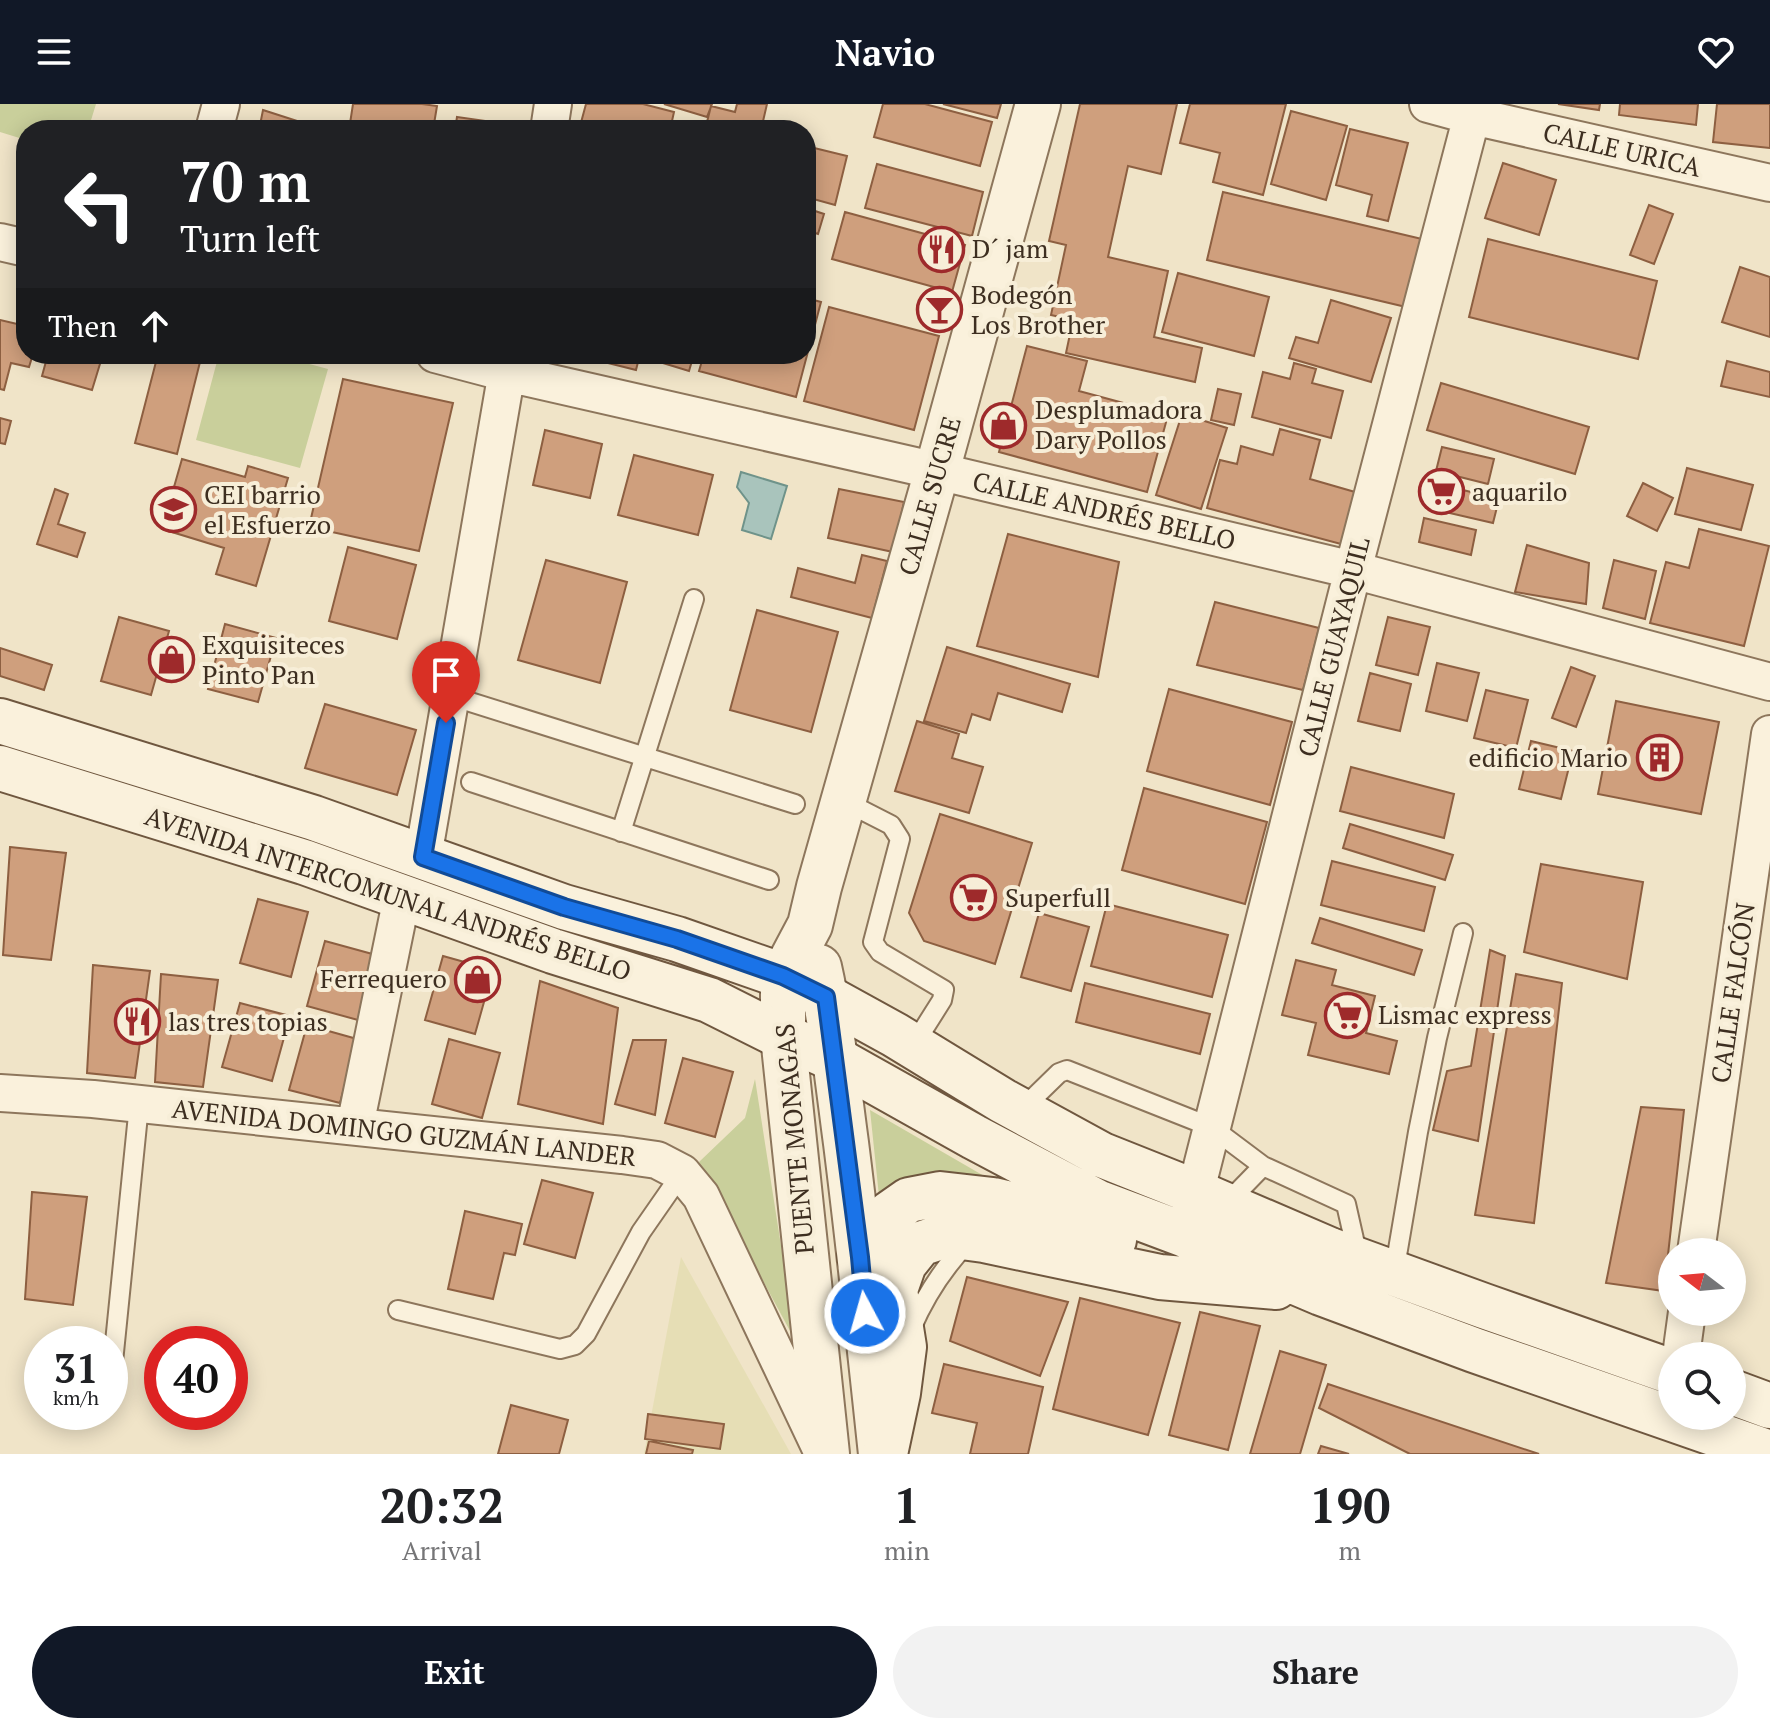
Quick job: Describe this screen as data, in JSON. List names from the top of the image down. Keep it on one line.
{"streets":{"main road":["CALLE SUCRE","AVENIDA INTERCOMUNAL ANDRÉS BELLO","PUENTE MONAGAS"],"street":["CALLE URICA","CALLE ANDRÉS BELLO","CALLE GUAYAQUIL","CALLE FALCÓN","AVENIDA DOMINGO GUZMÁN LANDER"]},"crossings":[["CALLE URICA","CALLE GUAYAQUIL"],["CALLE SUCRE","CALLE ANDRÉS BELLO"],["CALLE SUCRE","PUENTE MONAGAS"],["CALLE ANDRÉS BELLO","CALLE GUAYAQUIL"],["CALLE GUAYAQUIL","AVENIDA INTERCOMUNAL ANDRÉS BELLO"],["AVENIDA INTERCOMUNAL ANDRÉS BELLO","PUENTE MONAGAS"]],"places":{"restaurant":["D´ jam","las tres topias"],"bar":["Bodegón Los Brother"],"shop":["Desplumadora Dary Pollos","Exquisiteces Pinto Pan","Ferrequero"],"supermarket":["aquarilo","Superfull","Lismac express"],"school or university":["CEI barrio el Esfuerzo"],"building":["edificio Mario"]},"north":"left","page":{"header":"Navio","turn":["70 m","Turn left"],"then":"Then","speed":"31 km/h","limit":"40","eta":["20:32","Arrival","1","min","190","m"],"buttons":["Exit","Share"]}}
